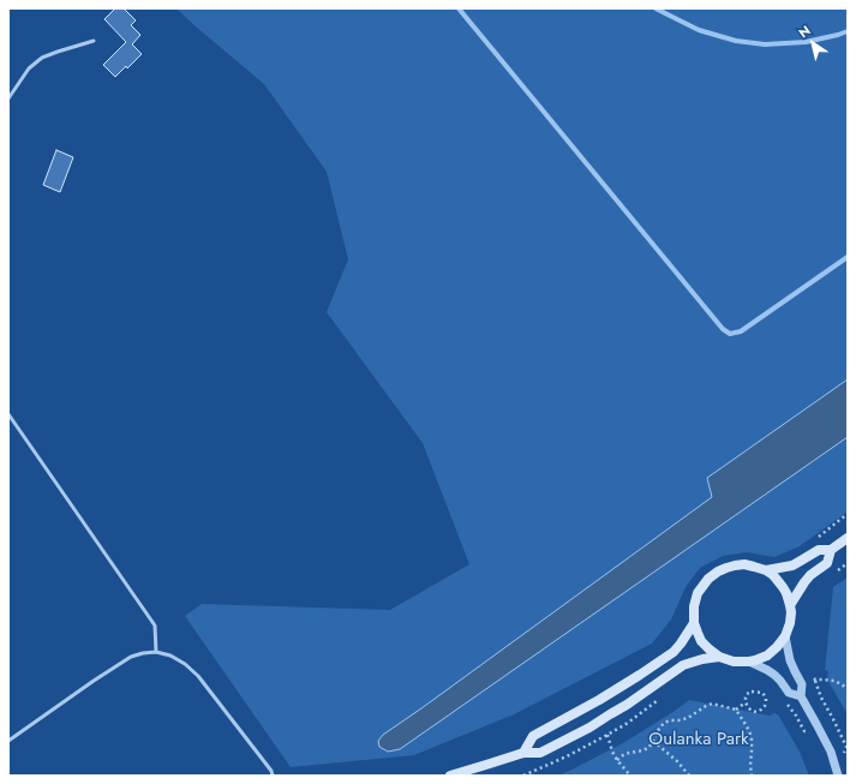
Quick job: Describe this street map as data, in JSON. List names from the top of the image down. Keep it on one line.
{"parks":["Oulanka Park"],"north":"top left"}
